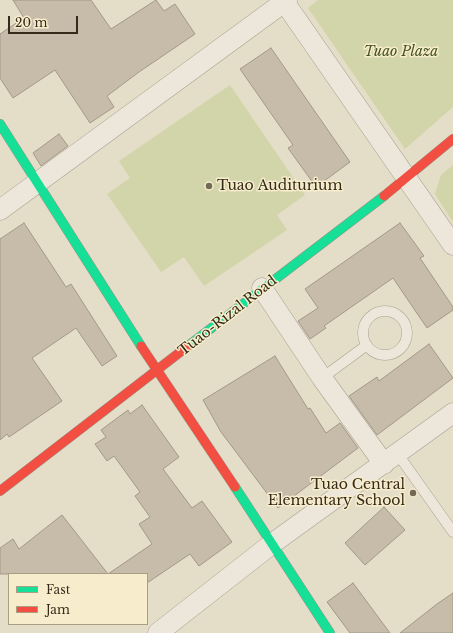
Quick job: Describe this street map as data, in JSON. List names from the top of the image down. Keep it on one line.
{"streets":{"street":["Tuao-Rizal Road"]},"parks":["Tuao Plaza"],"places":["Tuao Auditurium","Tuao Central Elementary School"],"legend":["Fast","Jam"],"scale_bar":"20 m"}
